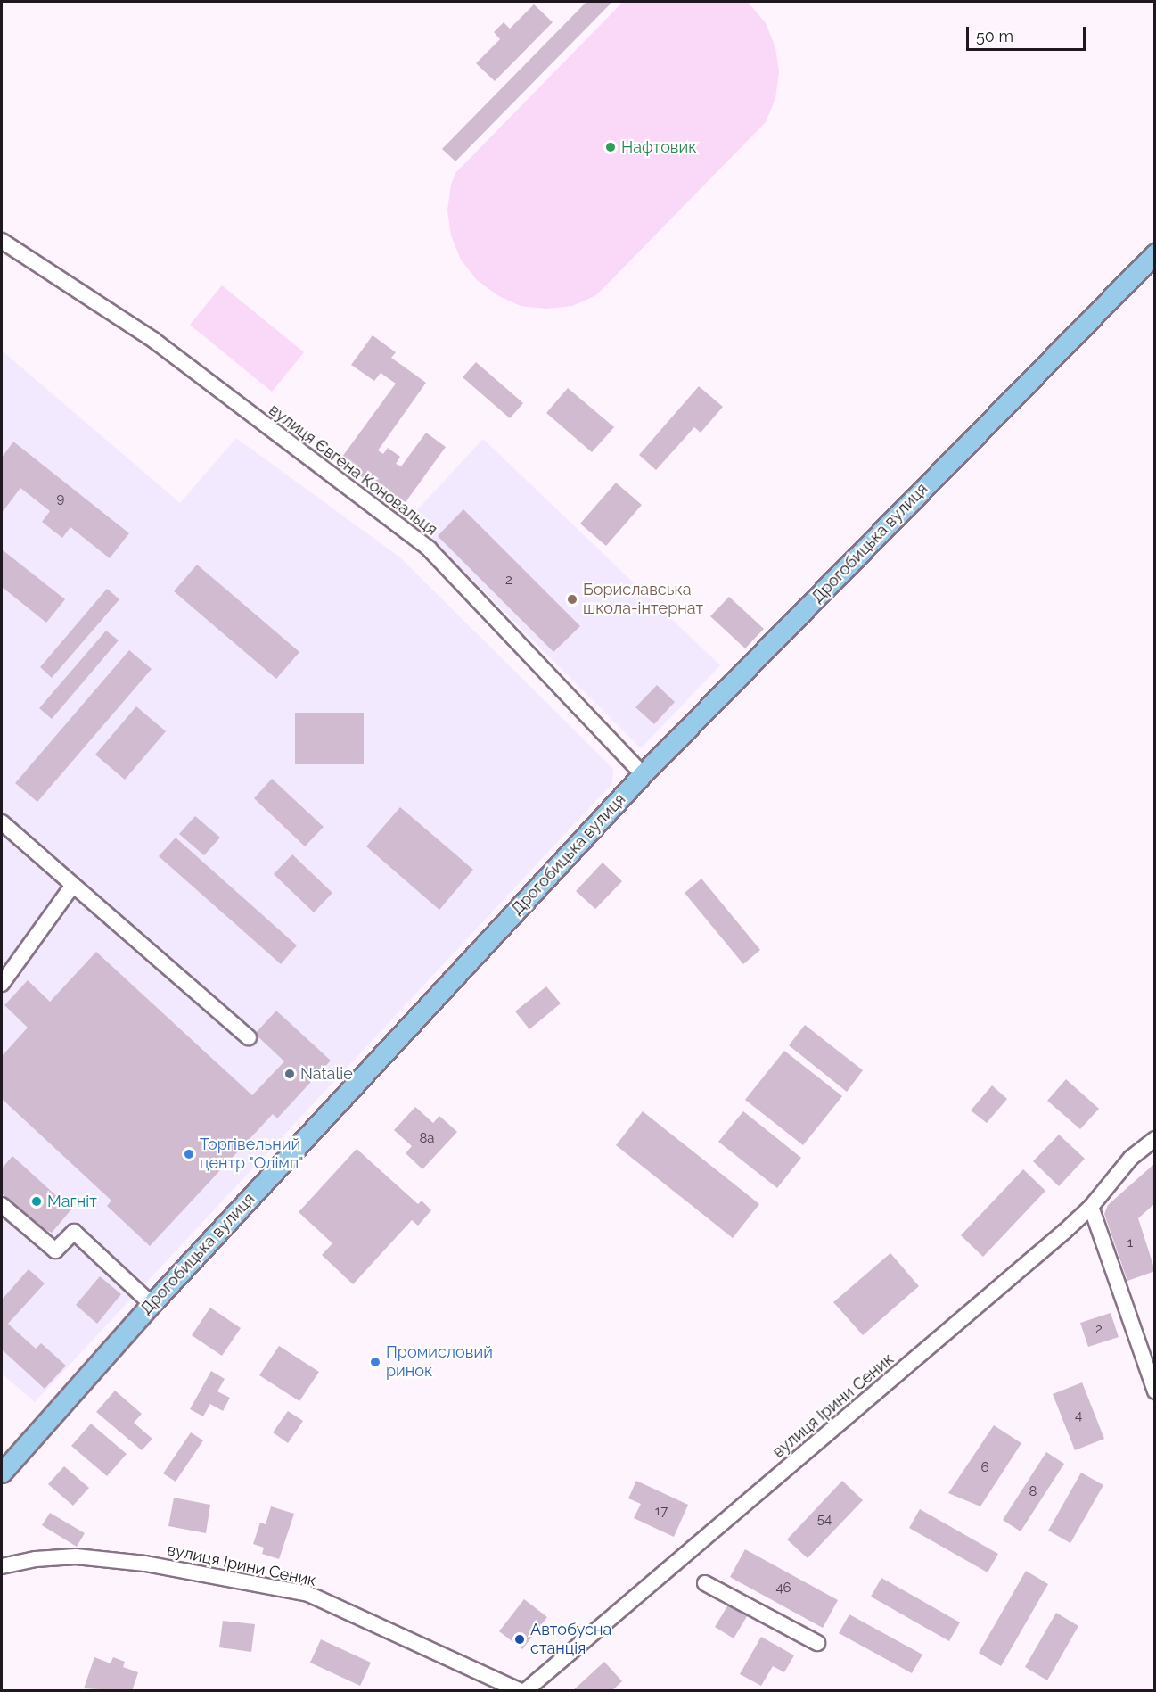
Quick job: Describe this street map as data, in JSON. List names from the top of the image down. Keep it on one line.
{"streets":{"main road":["Дрогобицька вулиця"],"street":["вулиця Євгена Коновальця","вулиця Ірини Сеник"]},"crossings":[["вулиця Євгена Коновальця","Дрогобицька вулиця"]],"places":["Нафтовик","Бориславська школа-інтернат","Natalie","Торгівельний центр \"Олімп\"","Магніт","Промисловий ринок","Автобусна станція"],"house_numbers":["9","2","8а","1","2","4","6","8","17","54","46"],"scale_bar":"50 m"}
